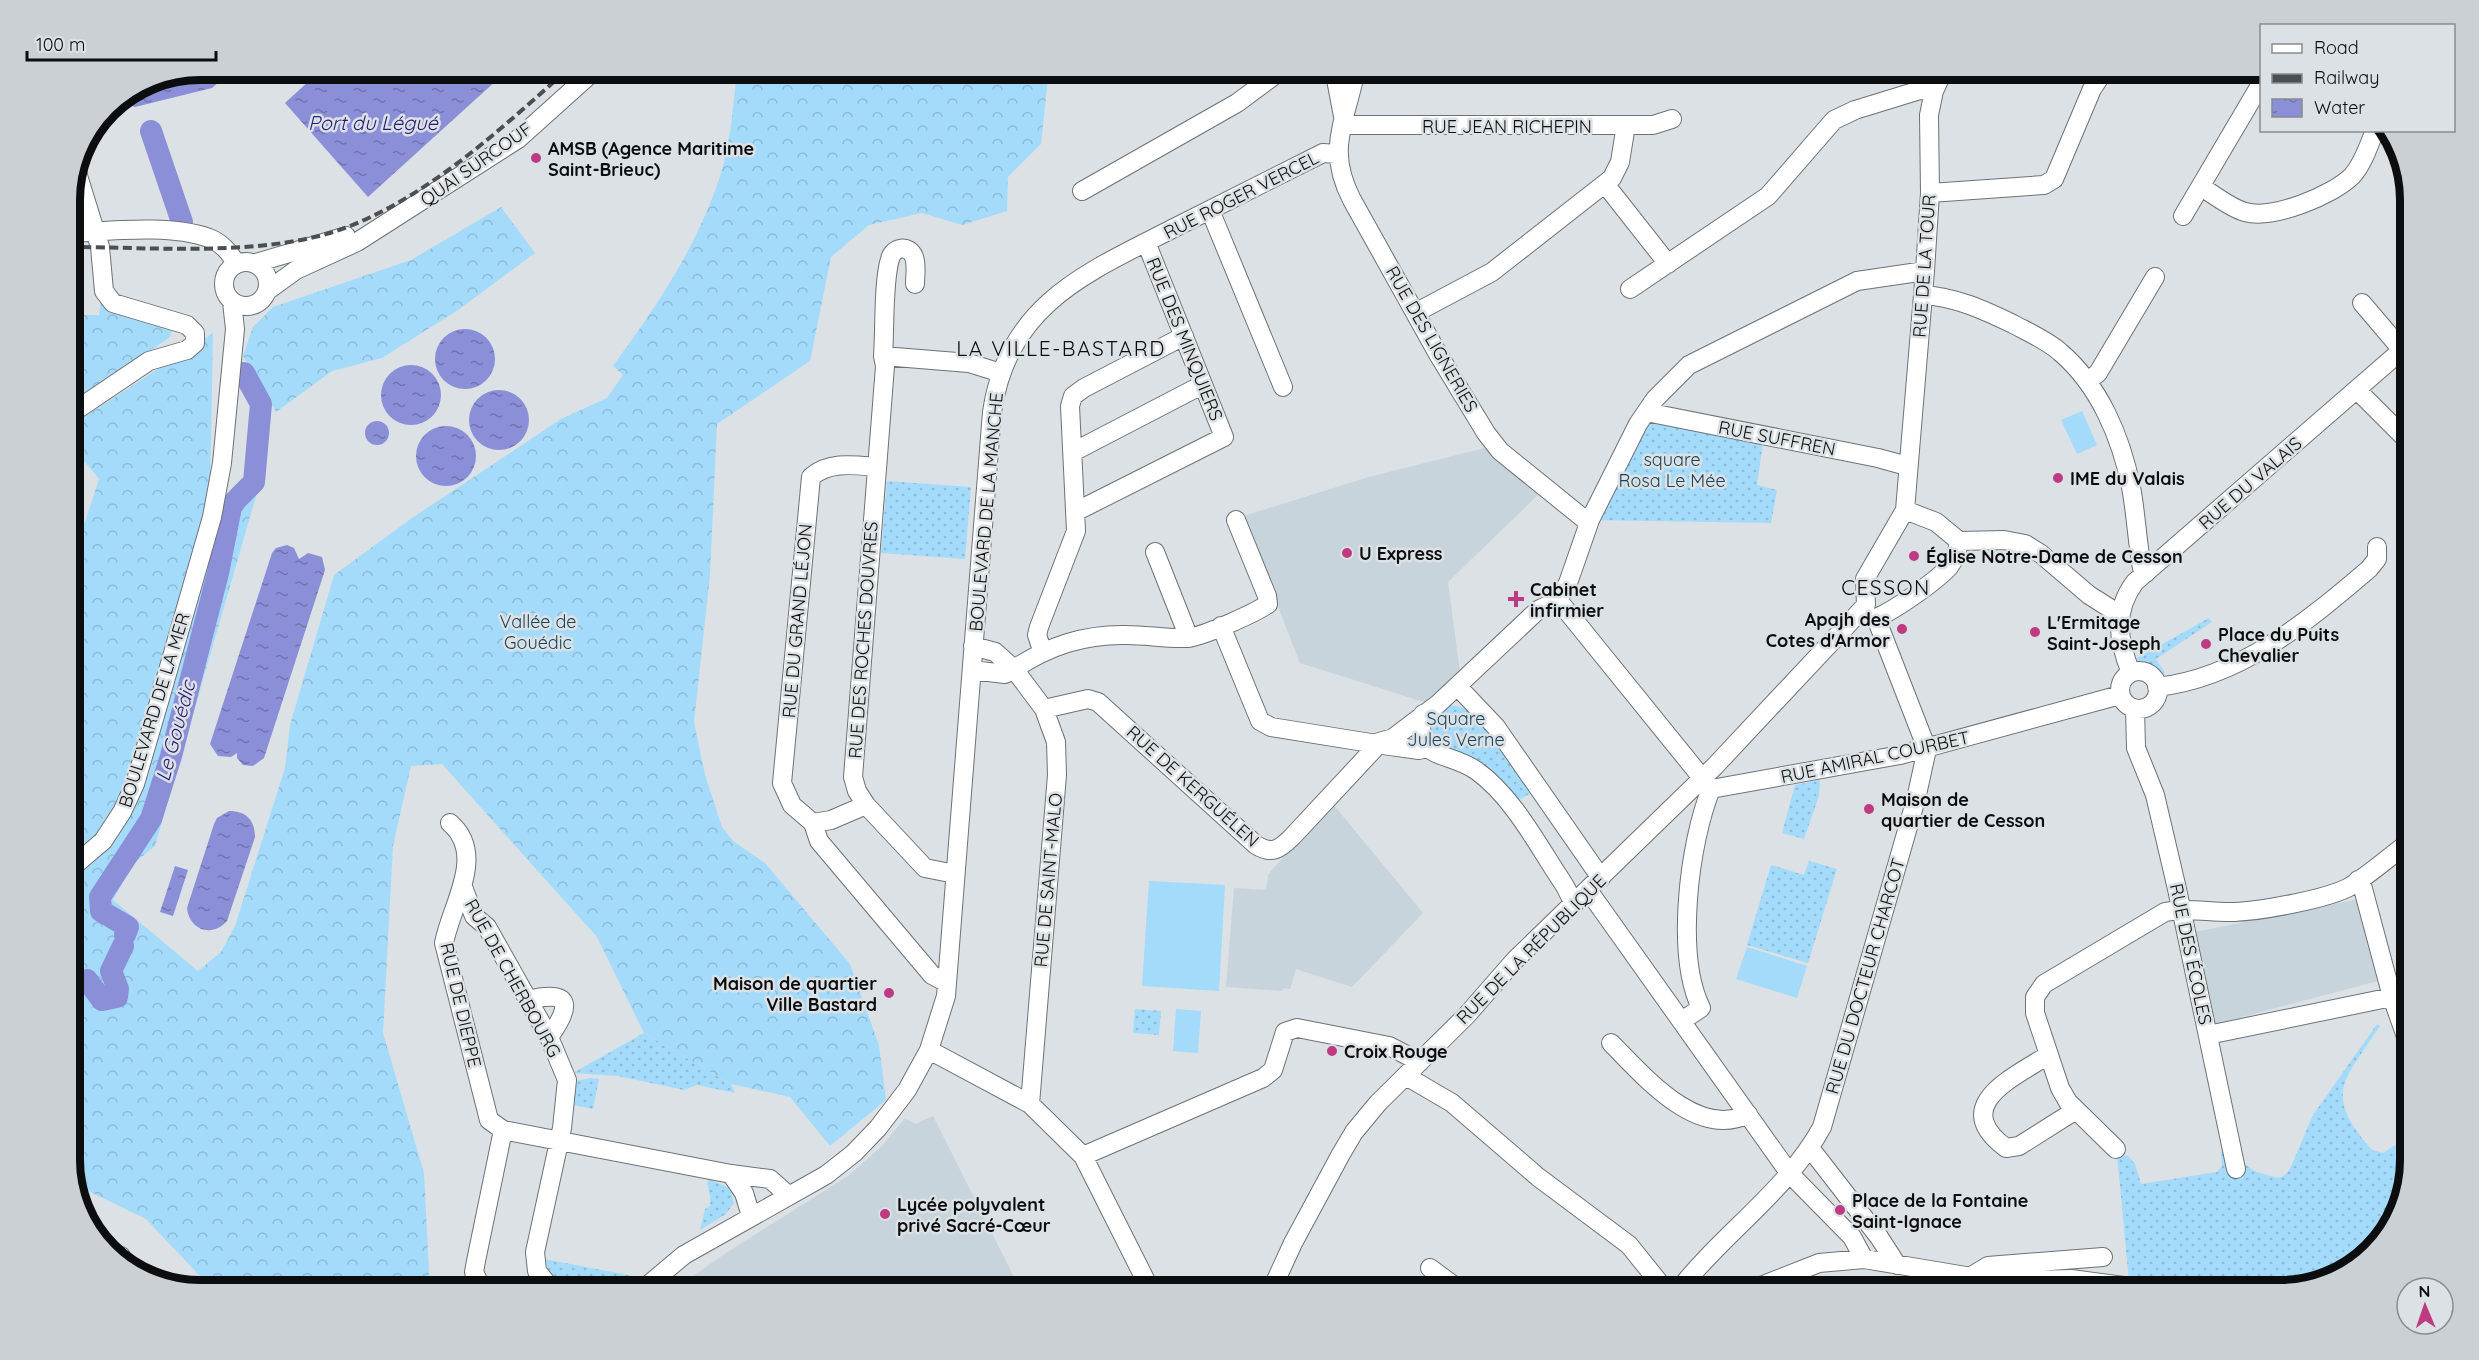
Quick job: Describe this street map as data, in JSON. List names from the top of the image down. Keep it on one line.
{"streets":{"street":["RUE JEAN RICHEPIN","QUAI SURCOUF","RUE ROGER VERCEL","RUE DE LA TOUR","RUE DES MINQUIERS","RUE DES LIGNERIES","RUE SUFFREN","RUE DU VALAIS","BOULEVARD DE LA MANCHE","RUE DU GRAND LÉJON","RUE DES ROCHES DOUVRES","BOULEVARD DE LA MER","RUE AMIRAL COURBET","RUE DE KERGUÉLEN","RUE DE SAINT-MALO","RUE DE LA RÉPUBLIQUE","RUE DES ÉCOLES","RUE DU DOCTEUR CHARCOT","RUE DE CHERBOURG","RUE DE DIEPPE"]},"crossings":[["RUE JEAN RICHEPIN","RUE DES LIGNERIES"],["QUAI SURCOUF","BOULEVARD DE LA MER"],["RUE ROGER VERCEL","RUE DES MINQUIERS"],["RUE ROGER VERCEL","RUE DES LIGNERIES"],["RUE ROGER VERCEL","BOULEVARD DE LA MANCHE"],["RUE DE LA TOUR","RUE SUFFREN"],["RUE DES MINQUIERS","BOULEVARD DE LA MANCHE"],["BOULEVARD DE LA MANCHE","RUE DES ROCHES DOUVRES"],["BOULEVARD DE LA MANCHE","RUE DE SAINT-MALO"],["RUE DU GRAND LÉJON","RUE DES ROCHES DOUVRES"],["RUE AMIRAL COURBET","RUE DE LA RÉPUBLIQUE"],["RUE AMIRAL COURBET","RUE DES ÉCOLES"],["RUE AMIRAL COURBET","RUE DU DOCTEUR CHARCOT"],["RUE DE KERGUÉLEN","RUE DE SAINT-MALO"],["RUE DE CHERBOURG","RUE DE DIEPPE"]],"districts":["LA VILLE-BASTARD","CESSON"],"water":["Port du Légué","Le Gouédic"],"parks":["square Rosa Le Mée","Vallée de Gouédic","Square Jules Verne"],"places":{"other":["AMSB (Agence Maritime Saint-Brieuc)","IME du Valais","U Express","Église Notre-Dame de Cesson","Apajh des Cotes d'Armor","L'Ermitage Saint-Joseph","Place du Puits Chevalier","Maison de quartier de Cesson","Maison de quartier Ville Bastard","Croix Rouge","Place de la Fontaine Saint-Ignace","Lycée polyvalent privé Sacré-Cœur"],"health":["Cabinet infirmier"]},"legend":["Road","Railway","Water"],"scale_bar":"100 m","north":"top"}
